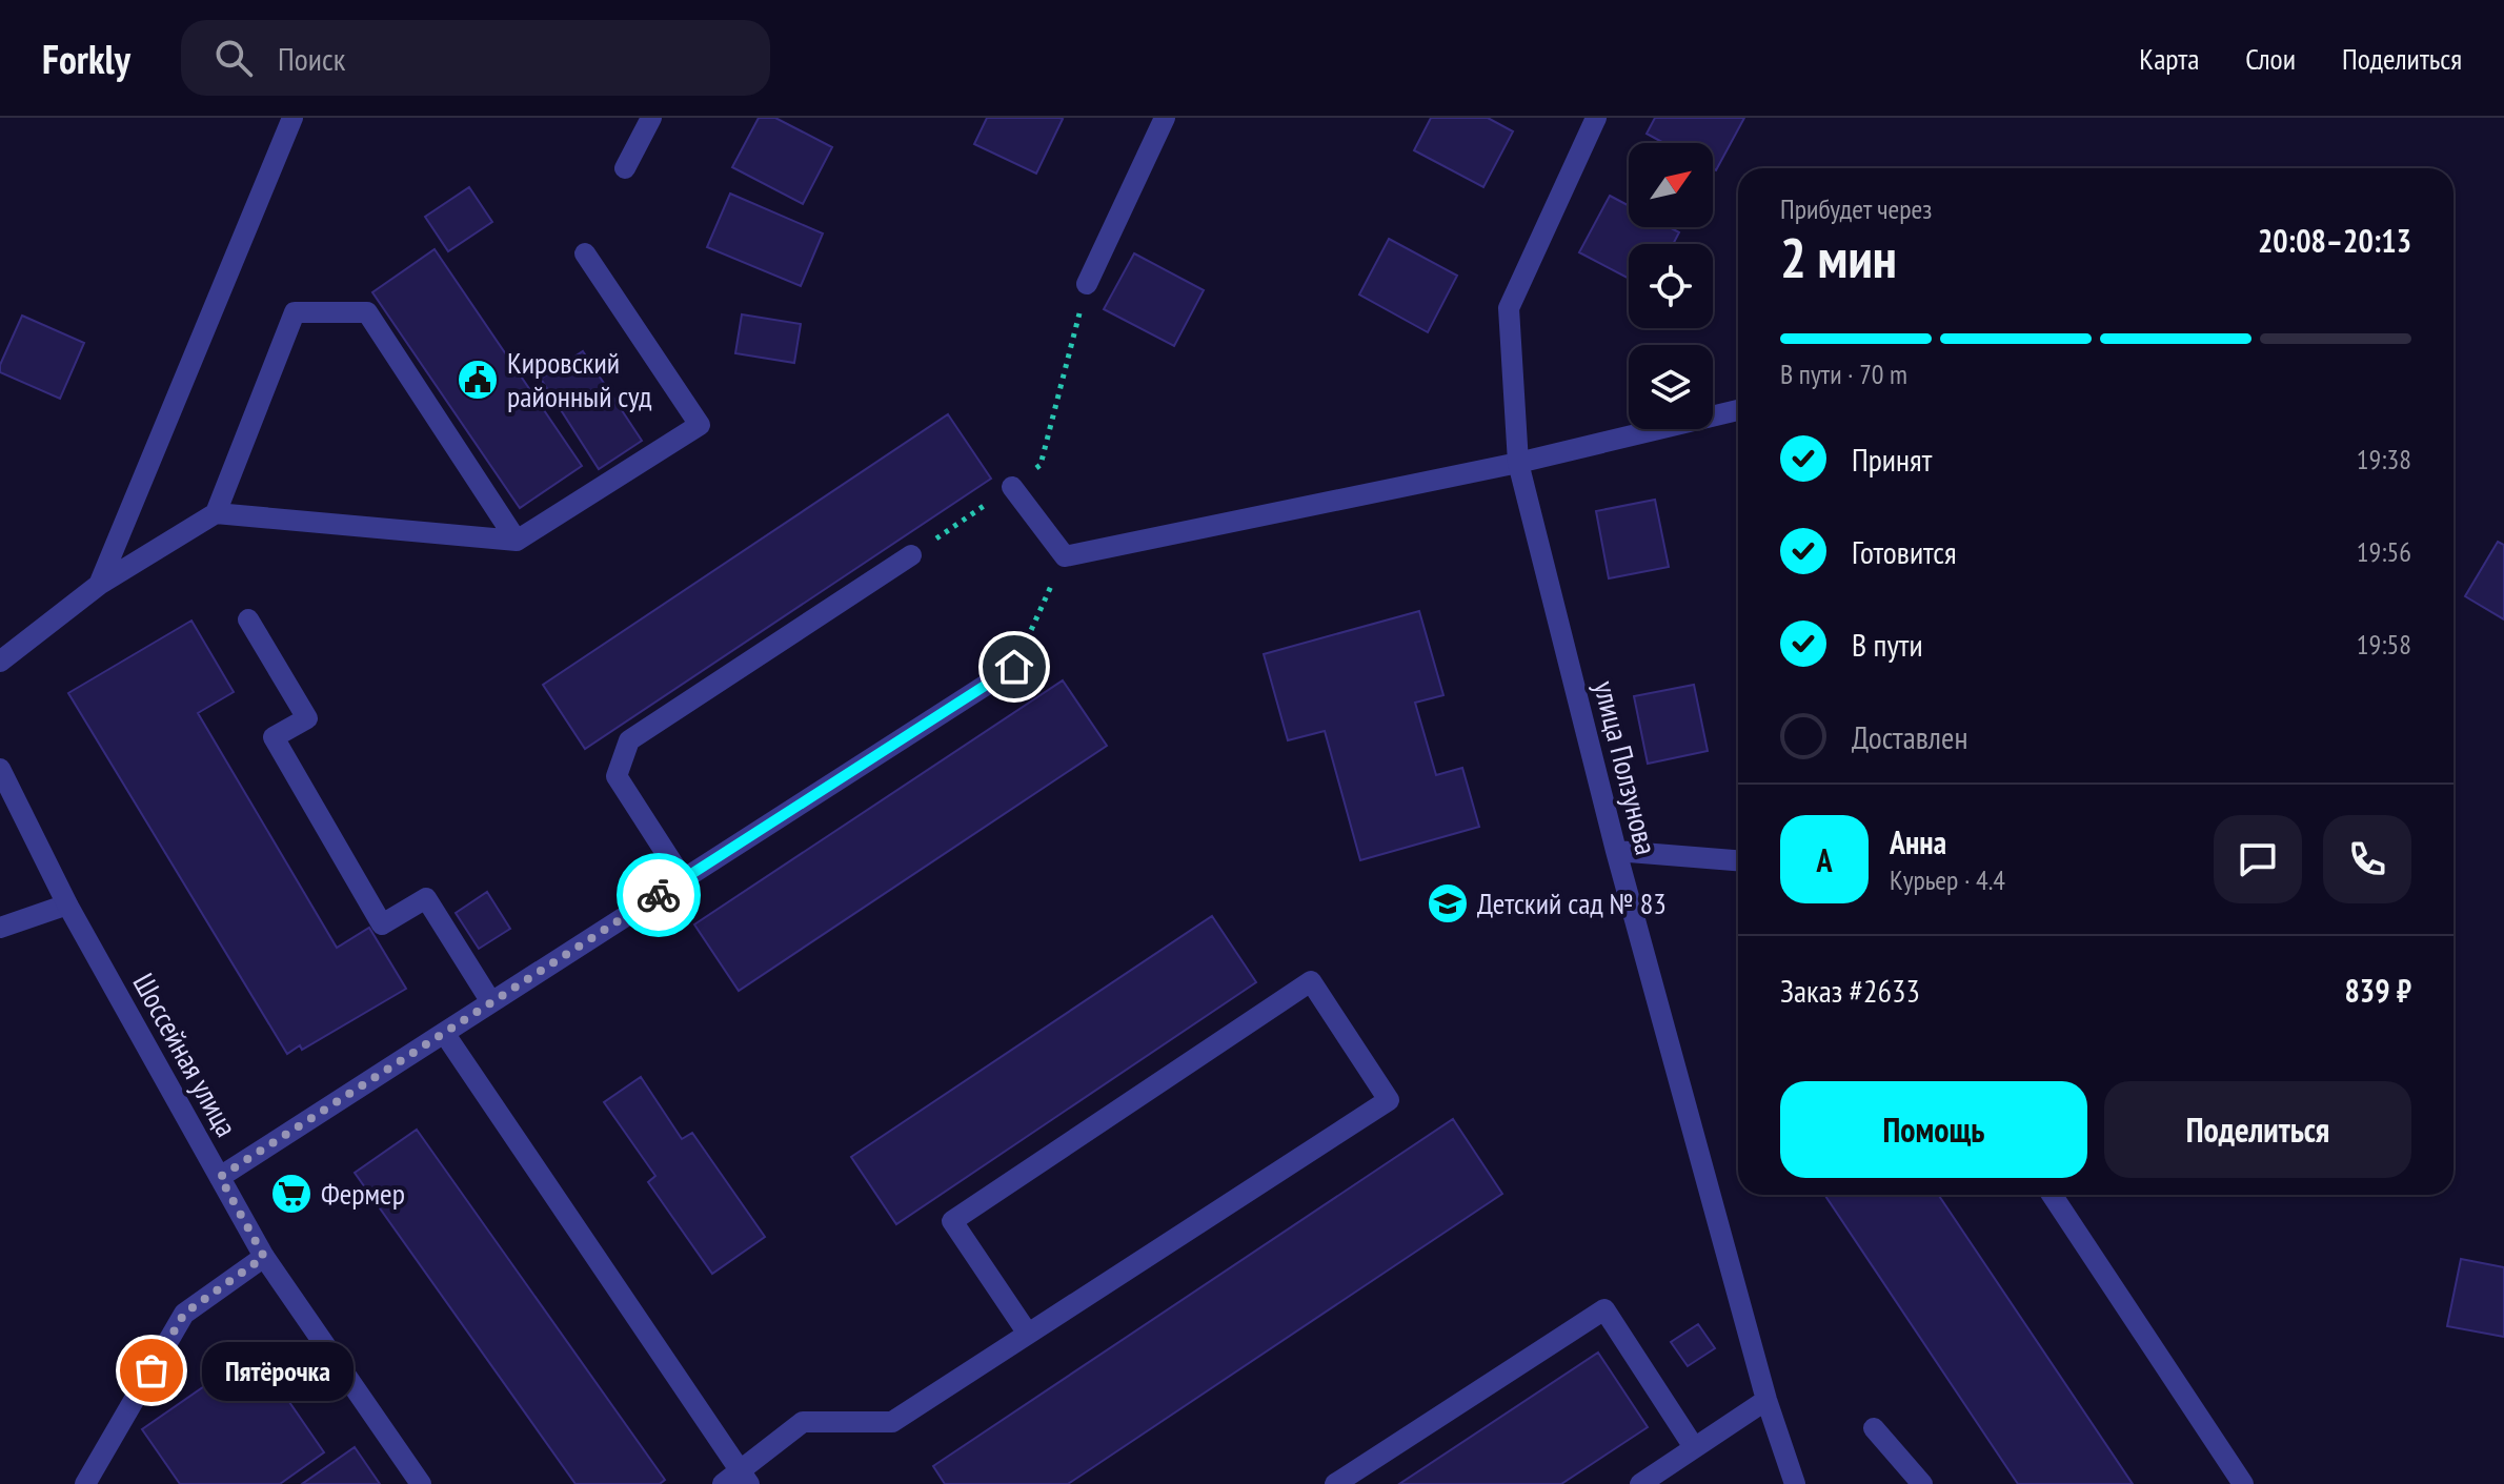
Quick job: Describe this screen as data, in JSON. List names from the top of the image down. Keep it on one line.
{"streets":{"street":["улица Ползунова","Шоссейная улица"]},"places":{"public building":["Кировский районный суд"],"school or university":["Детский сад № 83"],"supermarket":["Фермер"],"other":["Пятёрочка"]},"north":"top right","page":{"header":"Forkly","search":"Поиск","nav":["Карта","Слои","Поделиться"],"heading":["2 мин","Прибудет через","20:08–20:13"],"panel":["Анна","Курьер · 4.4","Заказ #2633","839 ₽"],"bar":"В пути · 70 m","list":[["Принят","19:38"],["Готовится","19:56"],["В пути","19:58"],"Доставлен"],"round":"А","buttons":["Помощь","Поделиться"],"bubble":"Пятёрочка"}}
